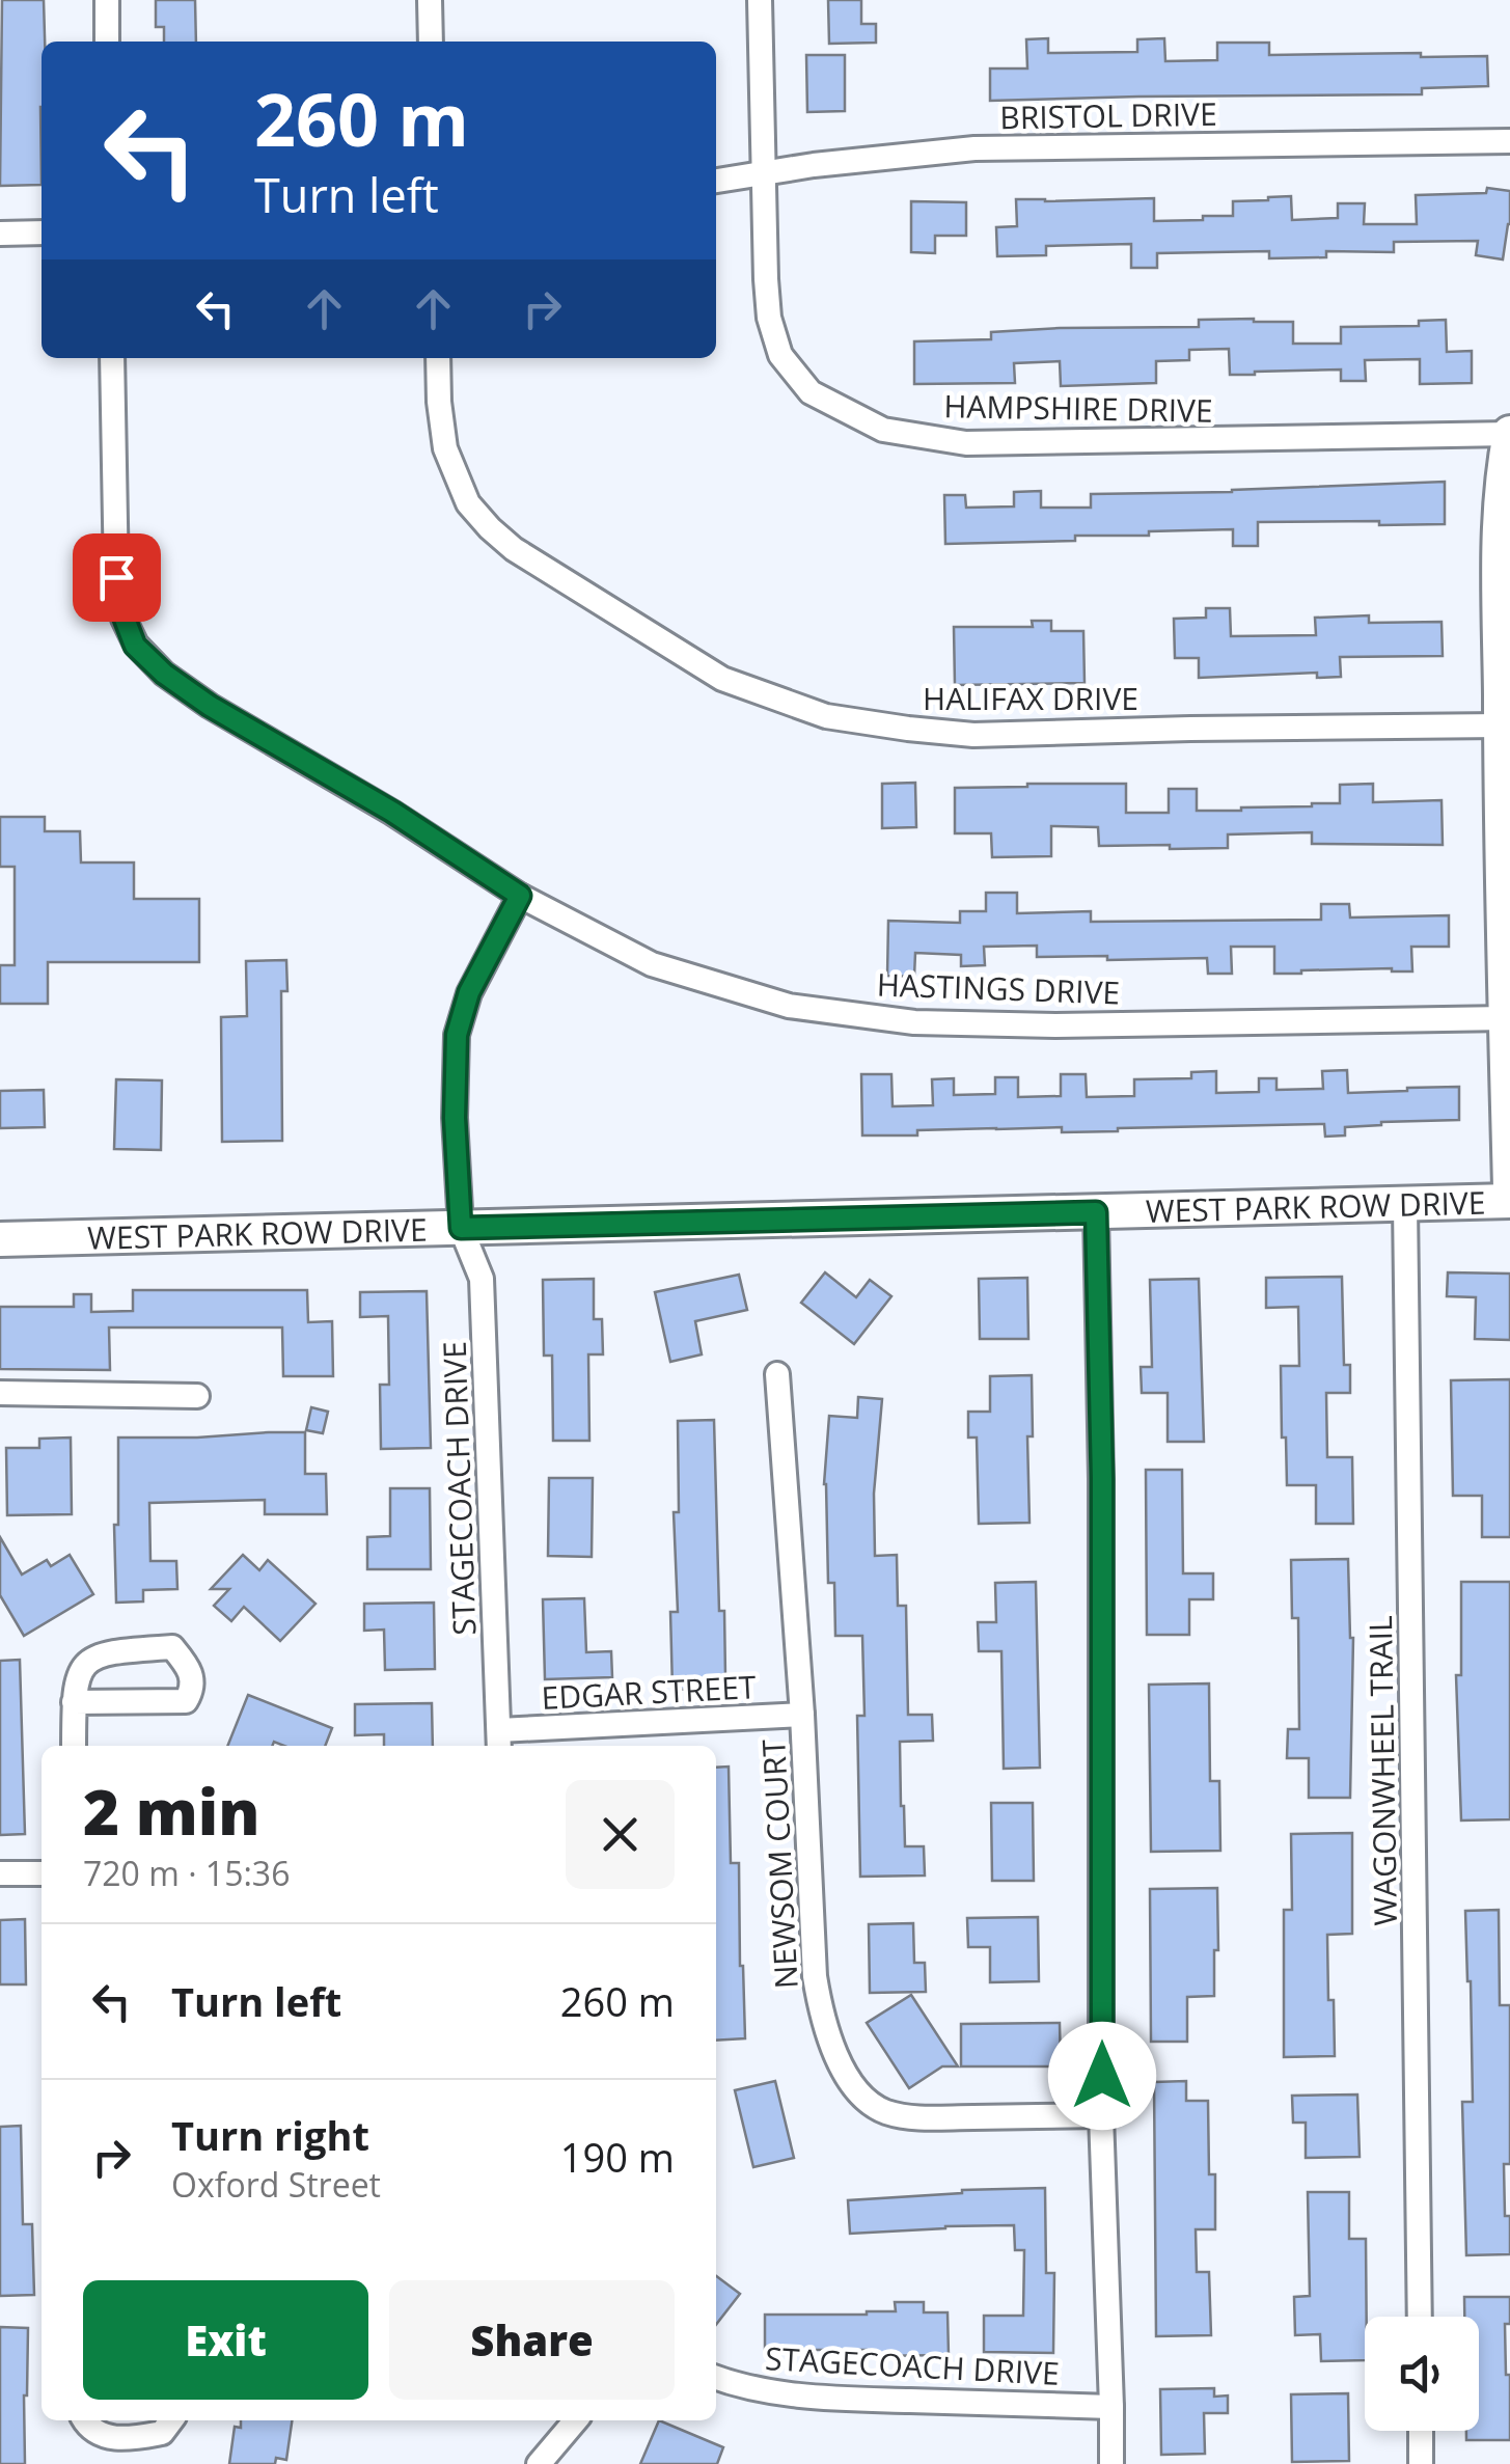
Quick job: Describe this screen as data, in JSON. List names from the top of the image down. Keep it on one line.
{"streets":{"main road":["WEST PARK ROW DRIVE"],"street":["BRISTOL DRIVE","HAMPSHIRE DRIVE","HALIFAX DRIVE","HASTINGS DRIVE","STAGECOACH DRIVE","EDGAR STREET","WAGONWHEEL TRAIL","NEWSOM COURT"]},"crossings":[["BRISTOL DRIVE","HAMPSHIRE DRIVE"],["HASTINGS DRIVE","STAGECOACH DRIVE"],["WEST PARK ROW DRIVE","STAGECOACH DRIVE"],["WEST PARK ROW DRIVE","WAGONWHEEL TRAIL"],["STAGECOACH DRIVE","EDGAR STREET"],["EDGAR STREET","NEWSOM COURT"]],"page":{"turn":["260 m","Turn left"],"heading":["2 min","720 m · 15:36"],"list":[{"name":"Turn left","value":"260 m"},{"name":"Turn right","note":"Oxford Street","value":"190 m"}],"buttons":["Exit","Share"]}}
